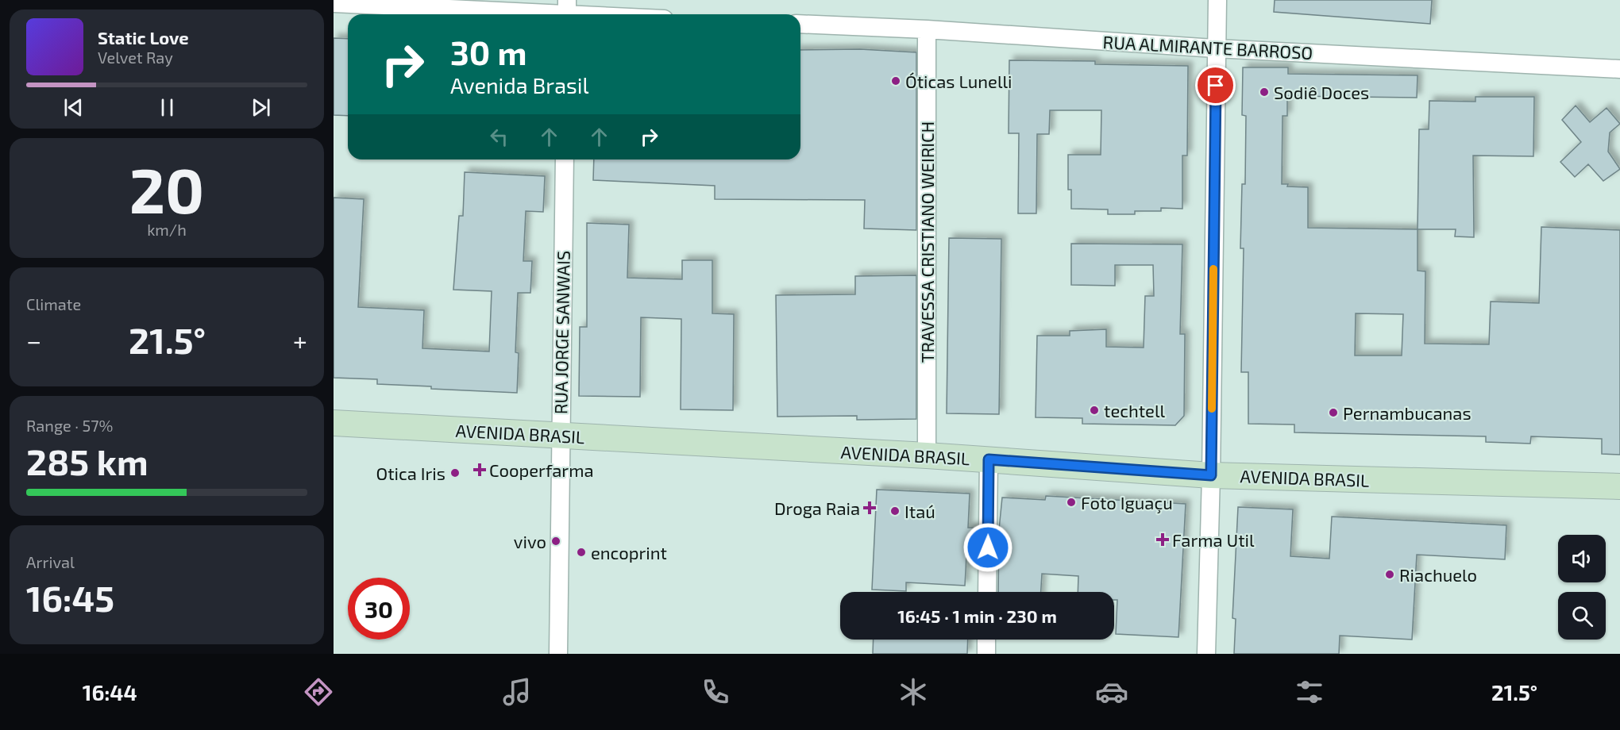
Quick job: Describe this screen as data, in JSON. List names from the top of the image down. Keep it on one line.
{"streets":{"street":["RUA ALMIRANTE BARROSO","TRAVESSA CRISTIANO WEIRICH","RUA JORGE SANWAIS","AVENIDA BRASIL"]},"crossings":[["RUA ALMIRANTE BARROSO","TRAVESSA CRISTIANO WEIRICH"],["TRAVESSA CRISTIANO WEIRICH","AVENIDA BRASIL"],["RUA JORGE SANWAIS","AVENIDA BRASIL"]],"places":{"other":["Óticas Lunelli","Sodiê Doces","techtell","Pernambucanas","Otica Iris","Foto Iguaçu","Itaú","vivo","encoprint","Riachuelo"],"health":["Cooperfarma","Droga Raia","Farma Util"]},"page":{"turn":["30 m","Avenida Brasil"],"song":["Static Love","Velvet Ray"],"tile":[["20","km/h"],"Climate",["Range · 57%","285 km"],["Arrival","16:45"]],"heat":["−","21.5°","+"],"limit":"30","trip":"16:45 · 1 min · 230 m","tabs":["16:44","21.5°"]}}
